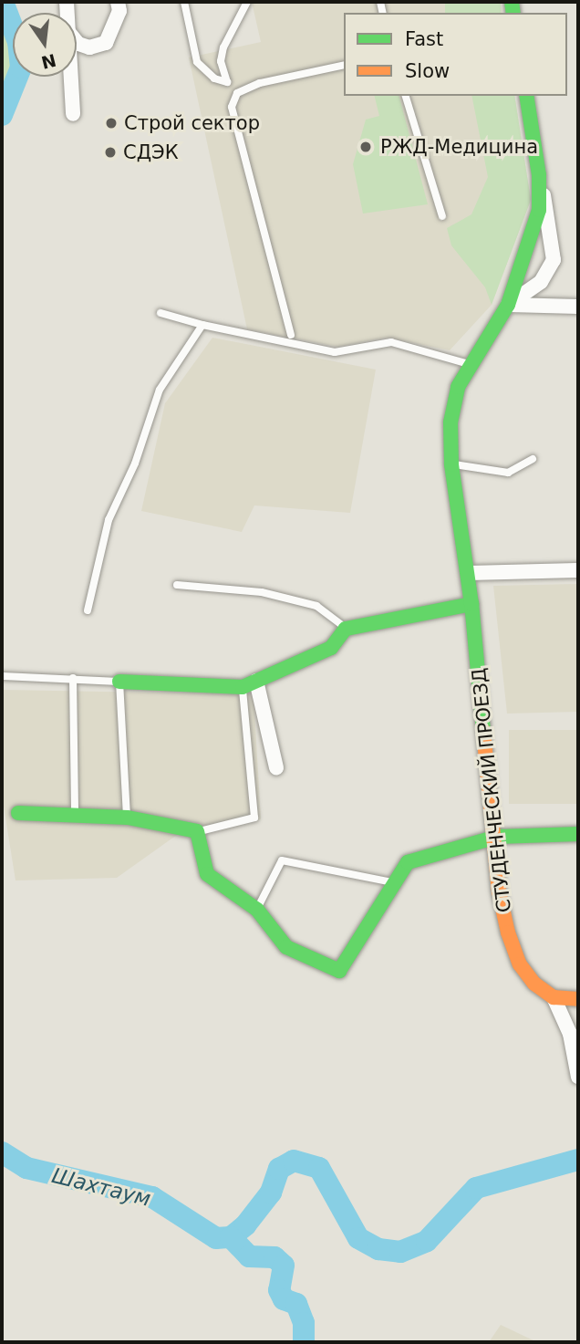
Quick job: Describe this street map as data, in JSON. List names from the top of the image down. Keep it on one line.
{"streets":{"street":["СТУДЕНЧЕСКИЙ ПРОЕЗД"]},"water":["Шахтаум"],"places":["Строй сектор","РЖД-Медицина","СДЭК"],"legend":["Fast","Slow"],"north":"bottom"}
